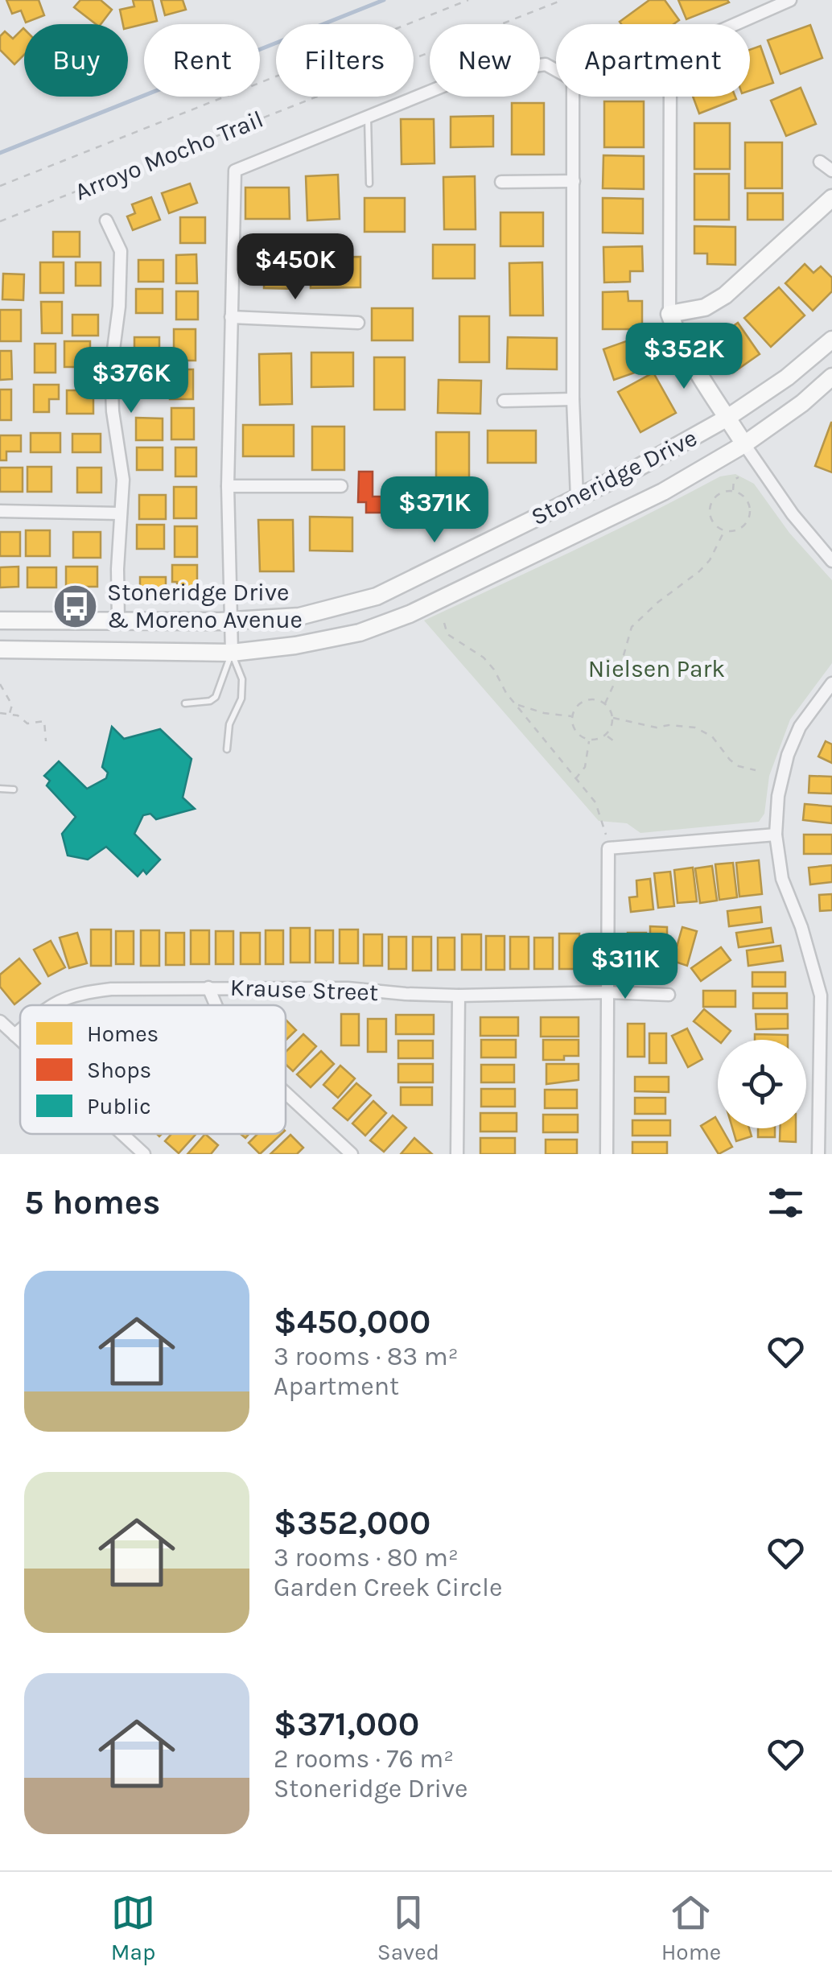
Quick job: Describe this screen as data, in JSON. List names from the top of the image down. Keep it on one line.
{"streets":{"main road":["Stoneridge Drive"],"street":["Krause Street"],"path":["Arroyo Mocho Trail"]},"parks":["Nielsen Park"],"places":{"bus stop":["Stoneridge Drive & Moreno Avenue"]},"legend":["Homes","Shops","Public"],"page":{"chip":["Buy","Rent","Filters","New","Apartment"],"price":["$450K","$352K","$376K","$371K","$311K"],"heading":"5 homes","list":[{"name":"$450,000","note":"3 rooms · 83 m² · Apartment"},{"name":"$352,000","note":"3 rooms · 80 m² · Garden Creek Circle"},{"name":"$371,000","note":"2 rooms · 76 m² · Stoneridge Drive"}],"tabs":["Map","Saved","Home"]}}
